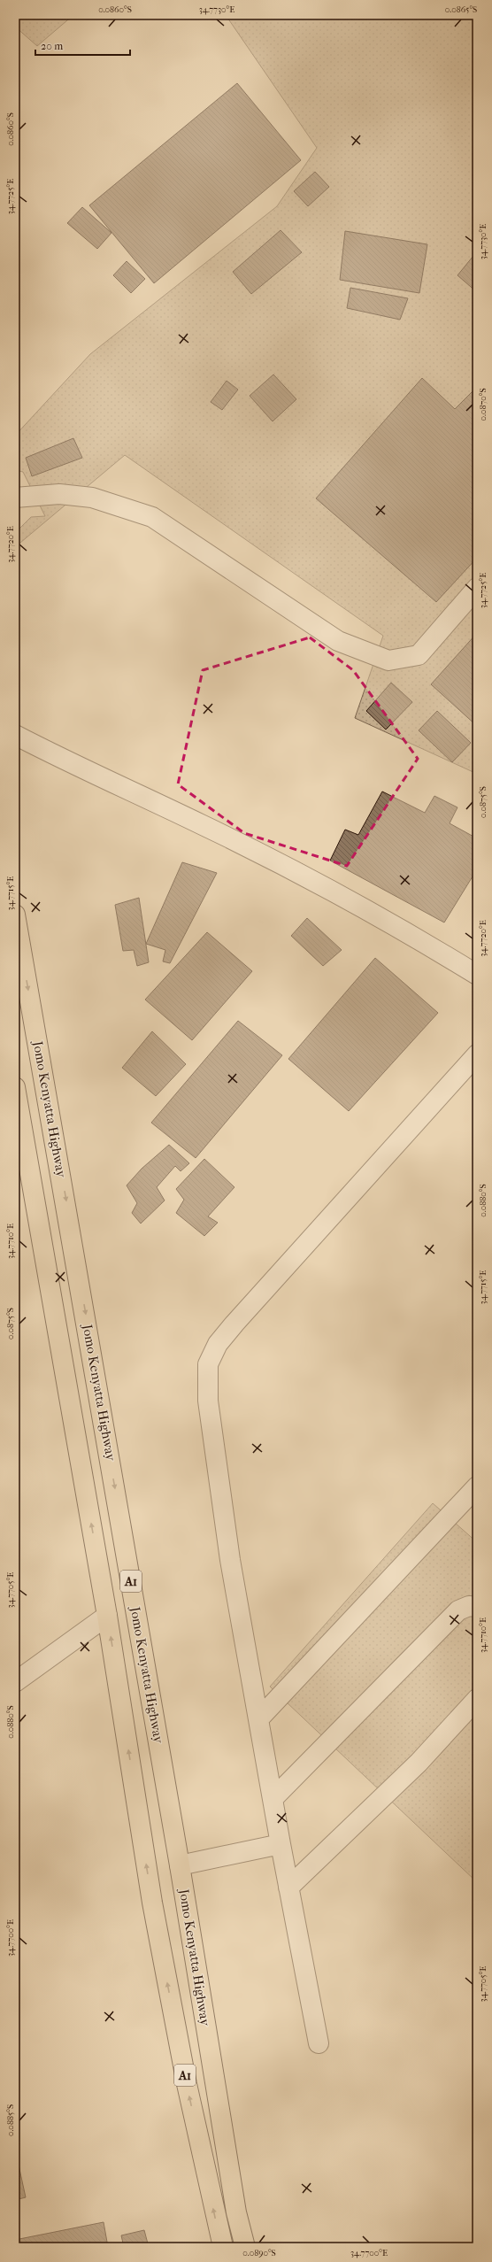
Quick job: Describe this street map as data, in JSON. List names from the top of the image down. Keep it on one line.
{"streets":{"highway":["Jomo Kenyatta Highway","A1"]},"scale_bar":"20 m","coordinates":["0.0860°S","34.7730°E","0.0865°S","34.7725°E","0.0870°S","34.7720°E","0.0875°S","34.7715°E","0.0880°S","34.7710°E","34.7705°E","34.7700°E","0.0885°S","0.0890°S"]}
